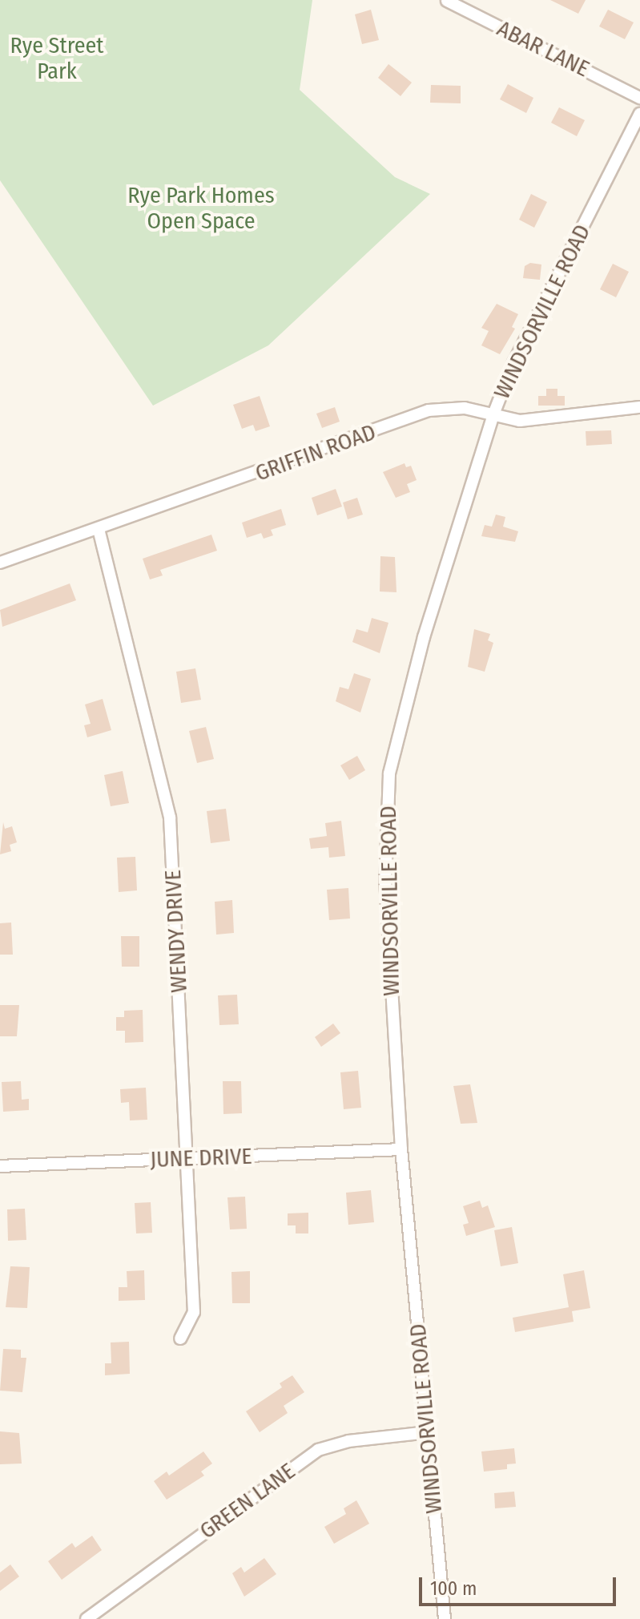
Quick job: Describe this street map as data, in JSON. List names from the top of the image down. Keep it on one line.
{"streets":{"street":["ABAR LANE","WINDSORVILLE ROAD","GRIFFIN ROAD","WENDY DRIVE","JUNE DRIVE","GREEN LANE"]},"crossings":[["WINDSORVILLE ROAD","GRIFFIN ROAD"],["WINDSORVILLE ROAD","JUNE DRIVE"],["WINDSORVILLE ROAD","GREEN LANE"],["GRIFFIN ROAD","WENDY DRIVE"],["WENDY DRIVE","JUNE DRIVE"]],"parks":["Rye Street Park","Rye Park Homes Open Space"],"scale_bar":"100 m"}
